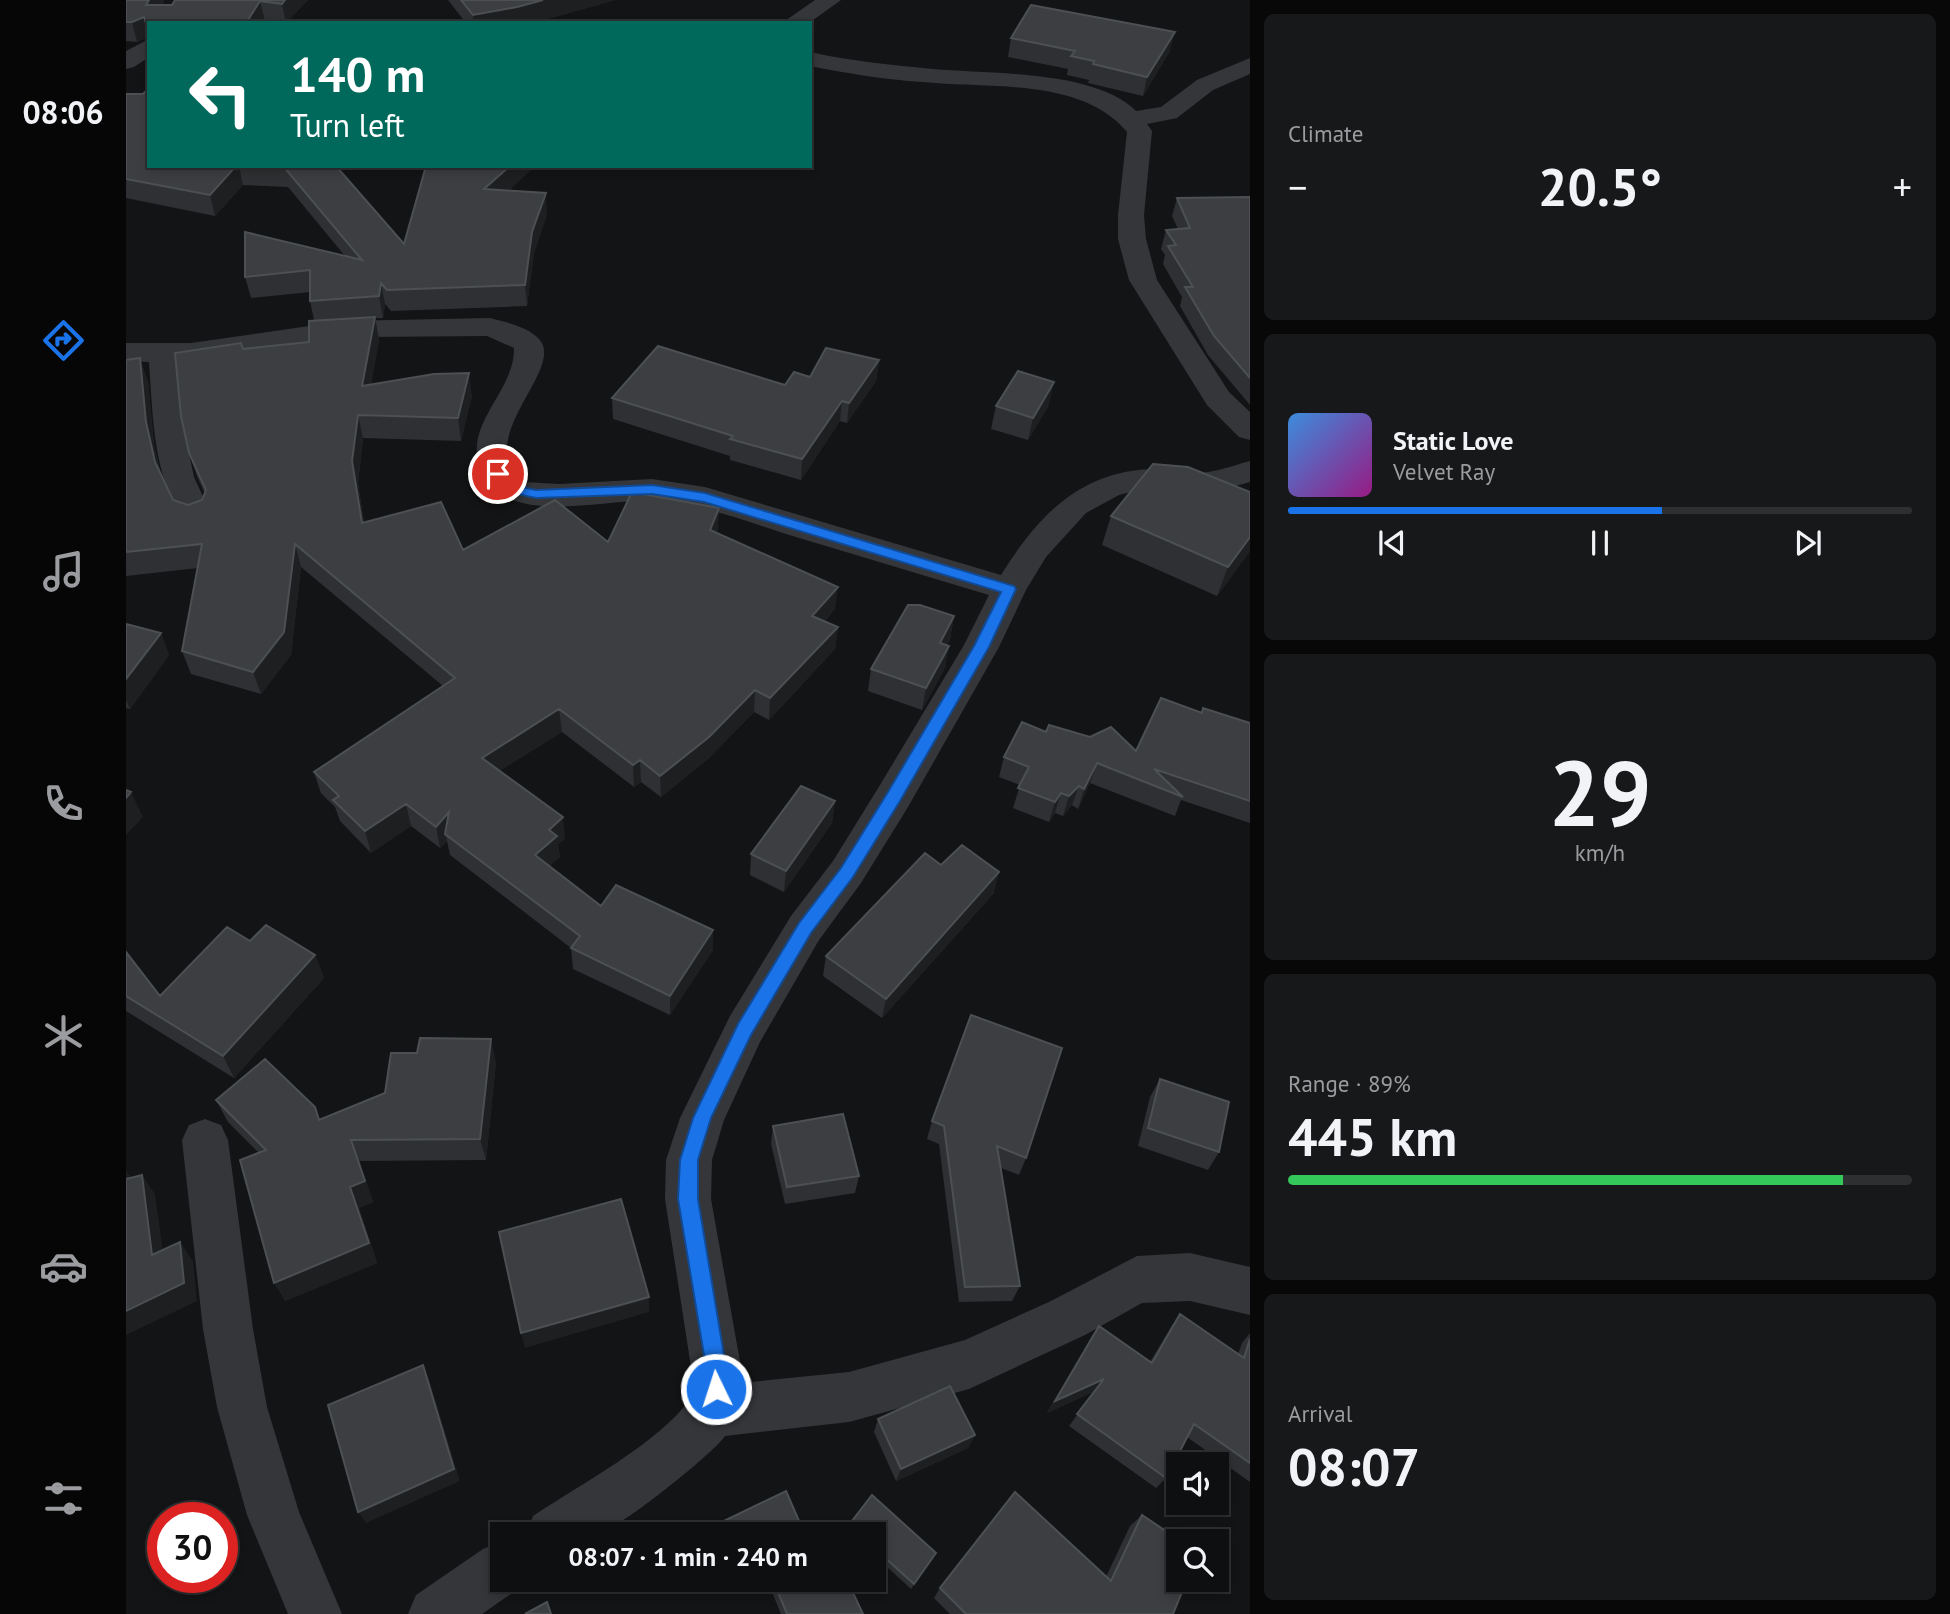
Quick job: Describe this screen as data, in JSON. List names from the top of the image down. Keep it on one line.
{"page":{"tabs":"08:06","tile":["Climate",["29","km/h"],["Range · 89%","445 km"],["Arrival","08:07"]],"turn":["140 m","Turn left"],"heat":["−","20.5°","+"],"song":["Static Love","Velvet Ray"],"limit":"30","trip":"08:07 · 1 min · 240 m"}}
